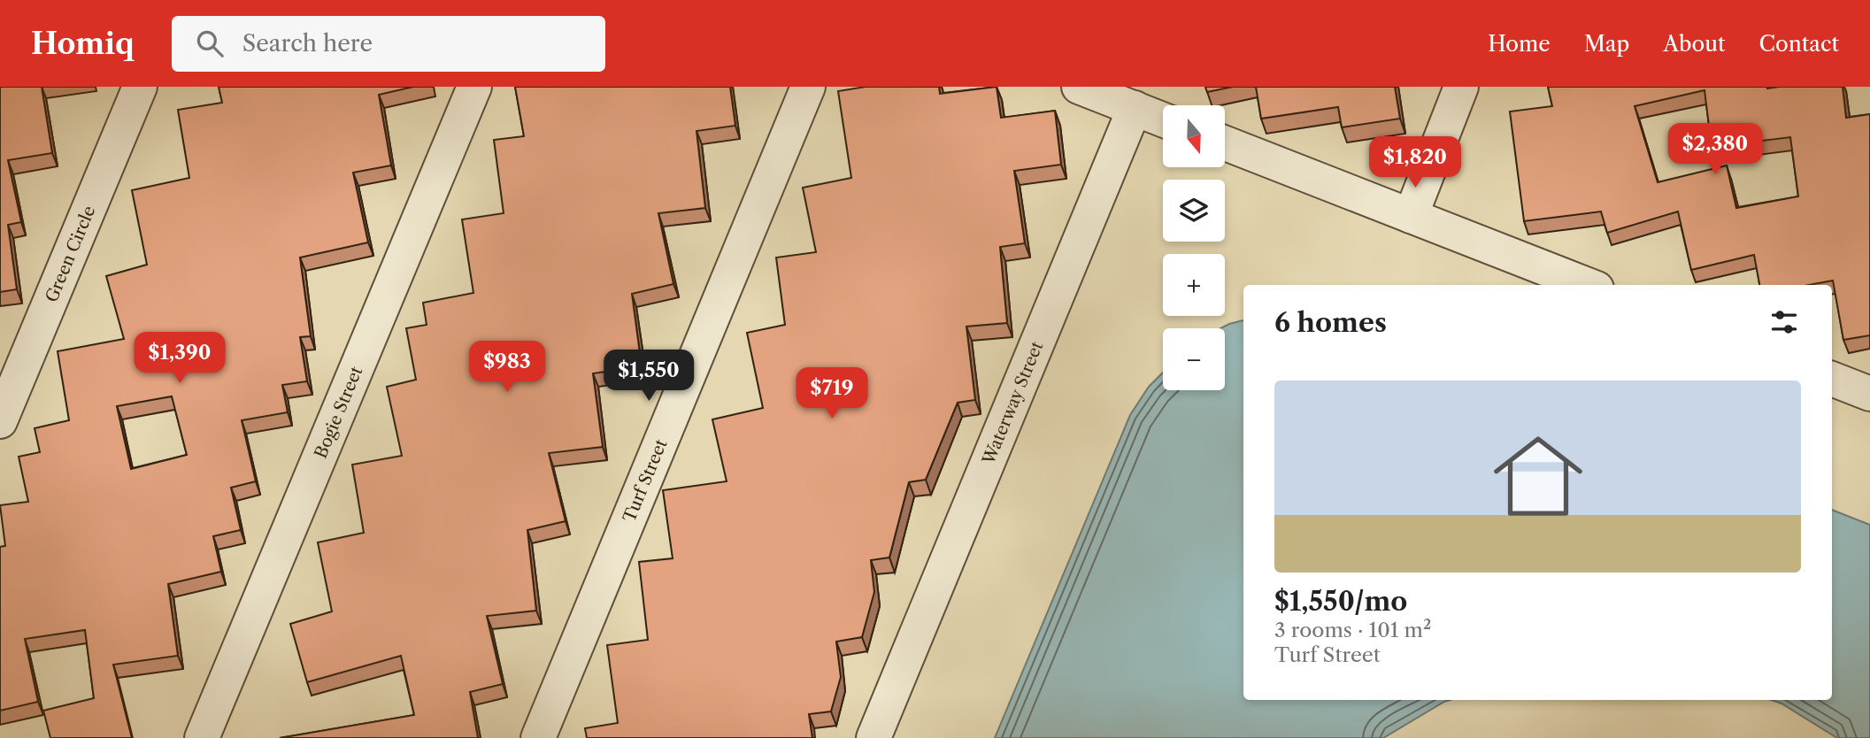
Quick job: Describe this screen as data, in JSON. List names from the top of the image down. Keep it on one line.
{"streets":{"street":["Green Circle","Waterway Street","Bogie Street","Turf Street"]},"north":"bottom","page":{"header":"Homiq","search":"Search here","nav":["Home","Map","About","Contact"],"map_buttons":["+","−"],"price":["$2,380","$1,820","$1,390","$983","$1,550","$719"],"heading":"6 homes","list":[{"name":"$1,550/mo","note":"3 rooms · 101 m² · Turf Street"}]}}
